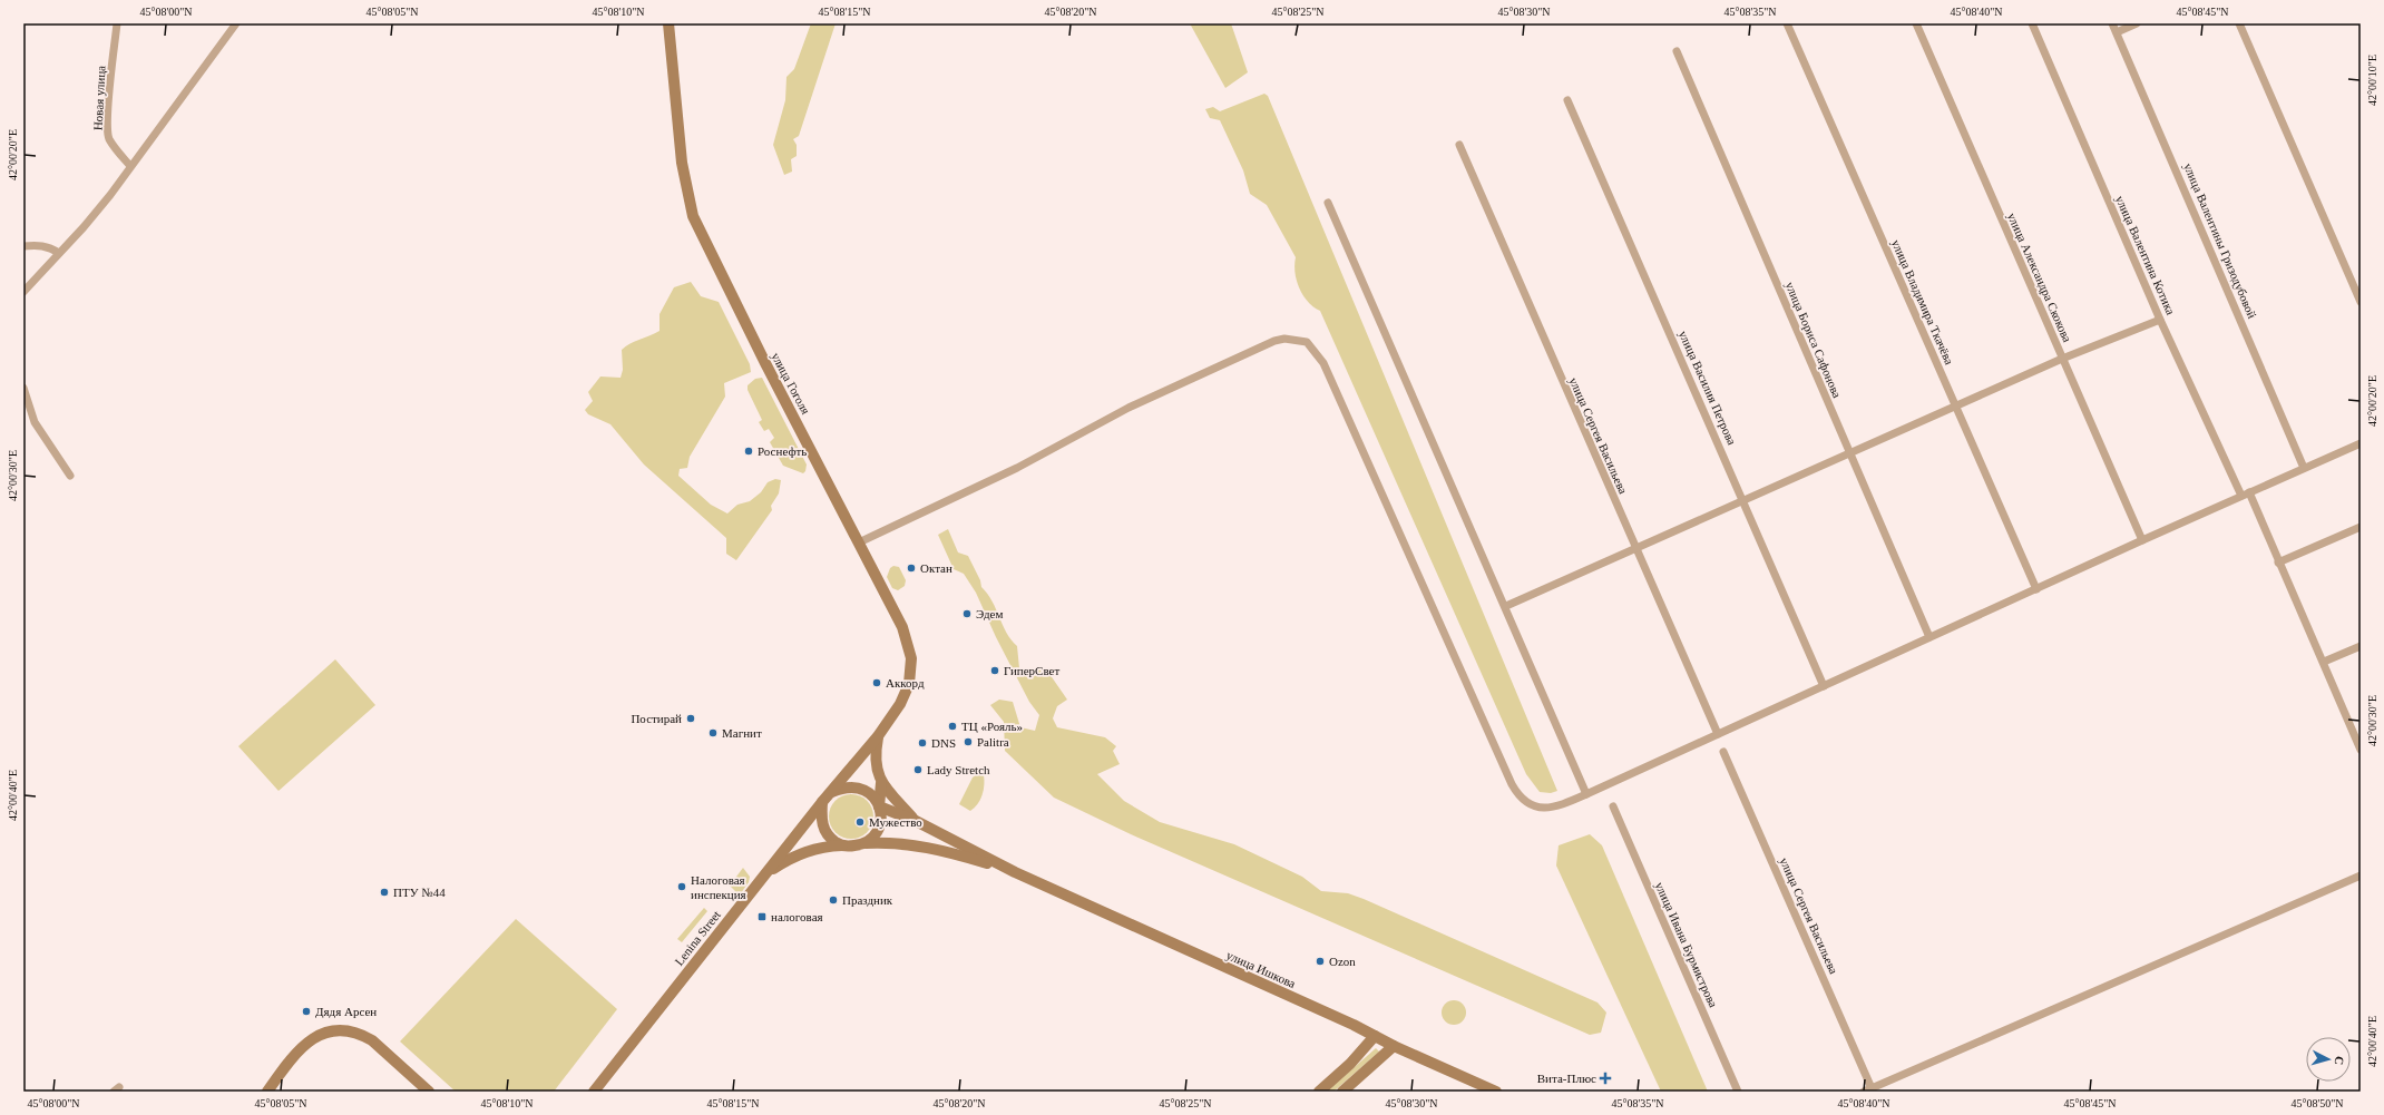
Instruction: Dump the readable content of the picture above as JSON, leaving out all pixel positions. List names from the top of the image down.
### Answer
{
  "streets": {
    "main road": ["улица Гоголя", "Lenina Street", "улица Ишкова"],
    "street": [
      "Новая улица",
      "улица Валентины Гризодубовой",
      "улица Валентина Котика",
      "улица Александра Скокова",
      "улица Владимира Ткачёва",
      "улица Бориса Сафонова",
      "улица Василия Петрова",
      "улица Сергея Васильева",
      "улица Ивана Бурмистрова"
    ]
  },
  "crossings": [
    ["улица Гоголя", "Lenina Street"],
    ["улица Гоголя", "улица Ишкова"],
    ["Lenina Street", "улица Ишкова"]
  ],
  "places": {
    "other": [
      "Роснефть",
      "Октан",
      "Эдем",
      "ГиперСвет",
      "Аккорд",
      "Постирай",
      "ТЦ «Рояль»",
      "Магнит",
      "Palitra",
      "DNS",
      "Lady Stretch",
      "Мужество",
      "Налоговая инспекция",
      "ПТУ №44",
      "Праздник",
      "Ozon",
      "Дядя Арсен"
    ],
    "transit": ["налоговая"],
    "health": ["Вита-Плюс"]
  },
  "north": "right",
  "coordinates": [
    "45°08'00\"N",
    "45°08'05\"N",
    "45°08'10\"N",
    "45°08'15\"N",
    "45°08'20\"N",
    "45°08'25\"N",
    "45°08'30\"N",
    "45°08'35\"N",
    "45°08'40\"N",
    "45°08'45\"N",
    "42°00'10\"E",
    "42°00'20\"E",
    "42°00'30\"E",
    "42°00'40\"E",
    "45°08'50\"N"
  ]
}
